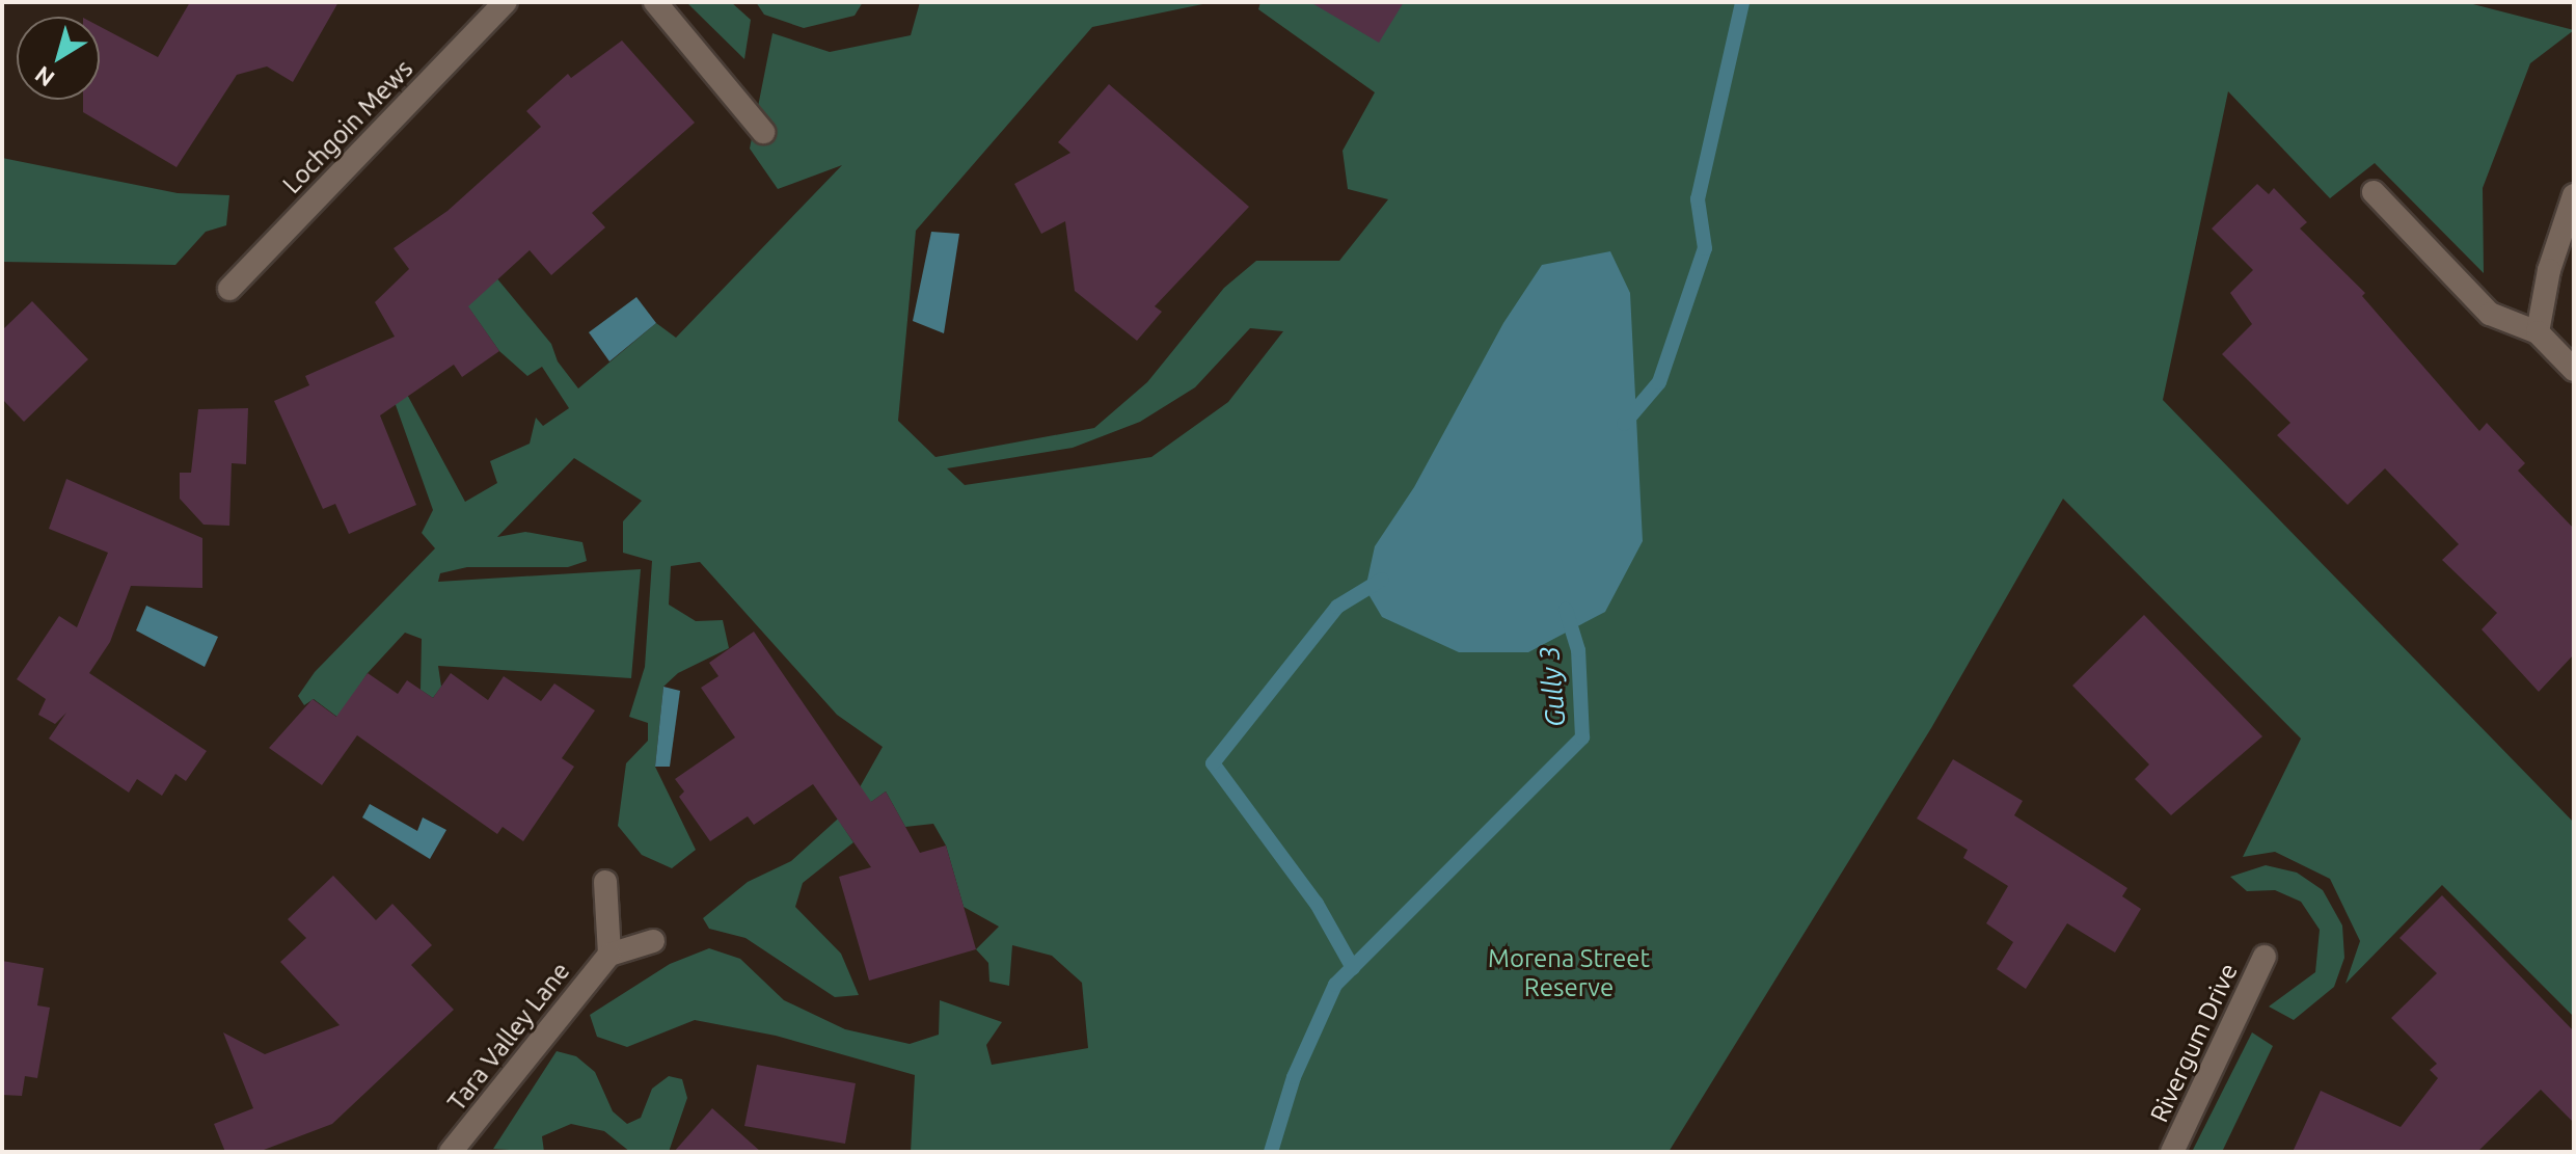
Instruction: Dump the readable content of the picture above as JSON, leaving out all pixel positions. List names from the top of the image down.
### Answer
{
  "streets": {
    "street": ["Lochgoin Mews", "Tara Valley Lane", "Rivergum Drive"]
  },
  "water": ["Gully 3"],
  "parks": ["Morena Street Reserve"],
  "north": "bottom left"
}
